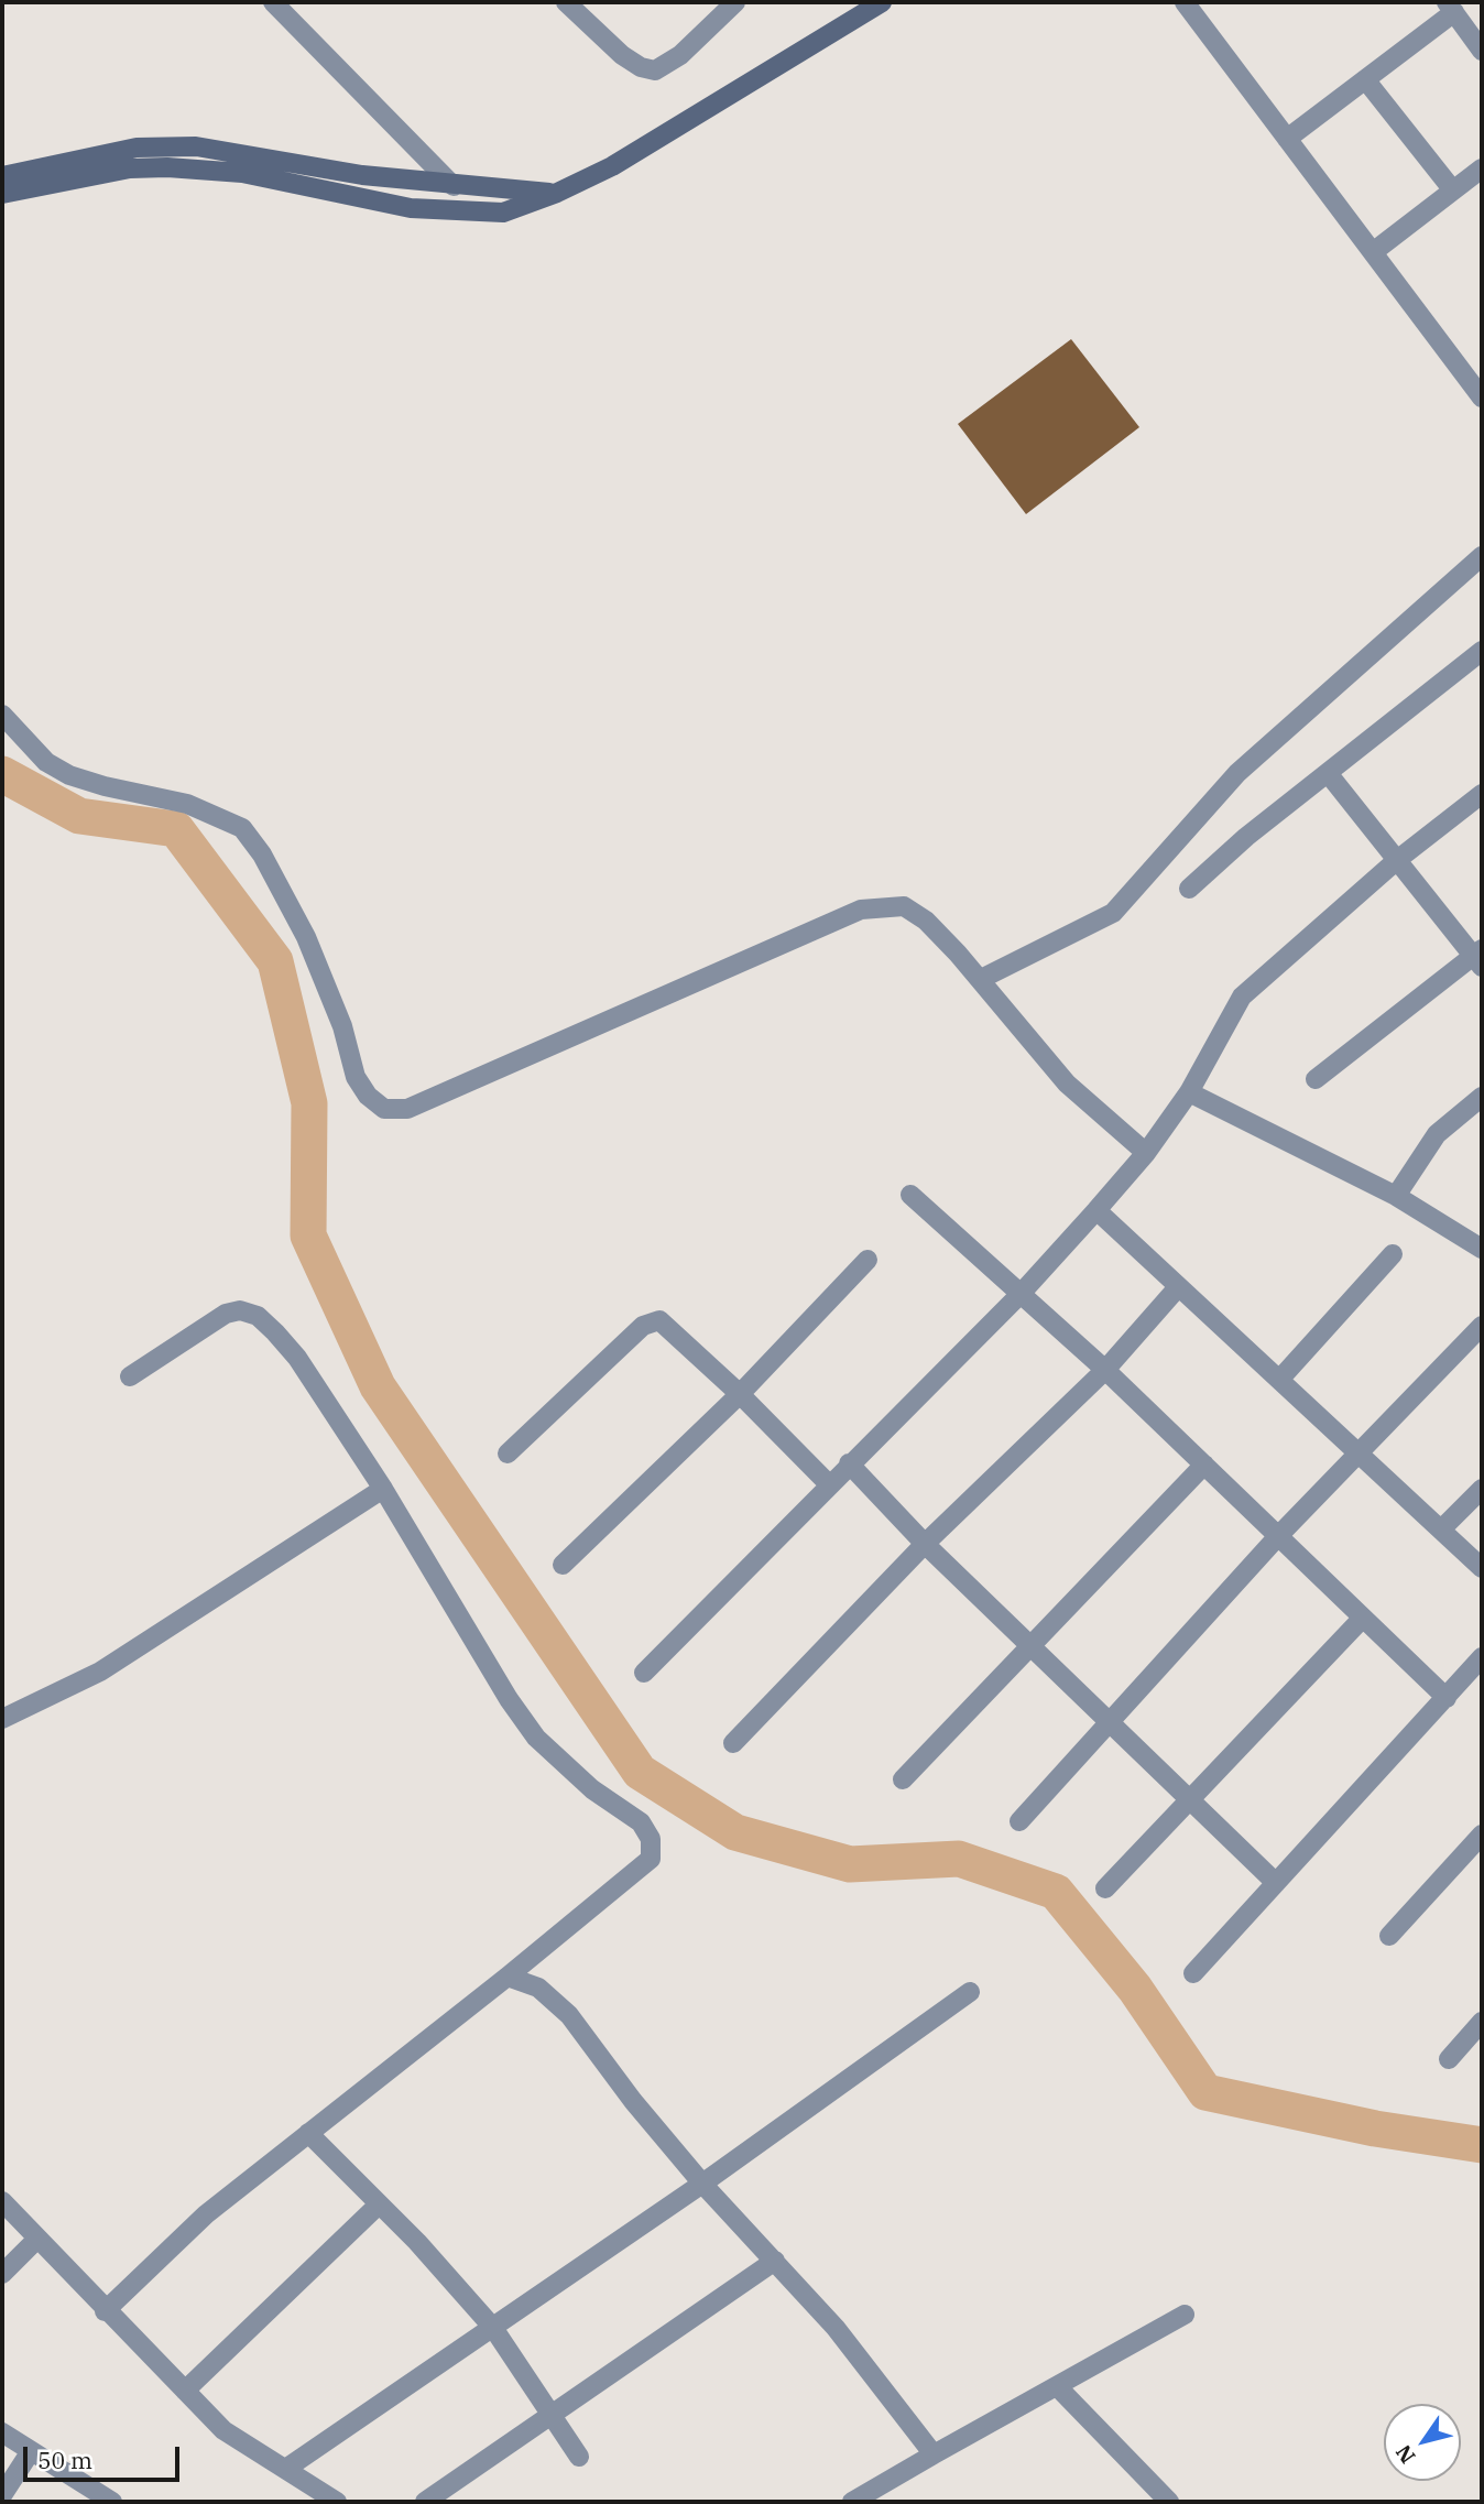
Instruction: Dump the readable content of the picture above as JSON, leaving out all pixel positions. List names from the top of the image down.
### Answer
{
  "scale_bar": "50 m",
  "north": "bottom left"
}
